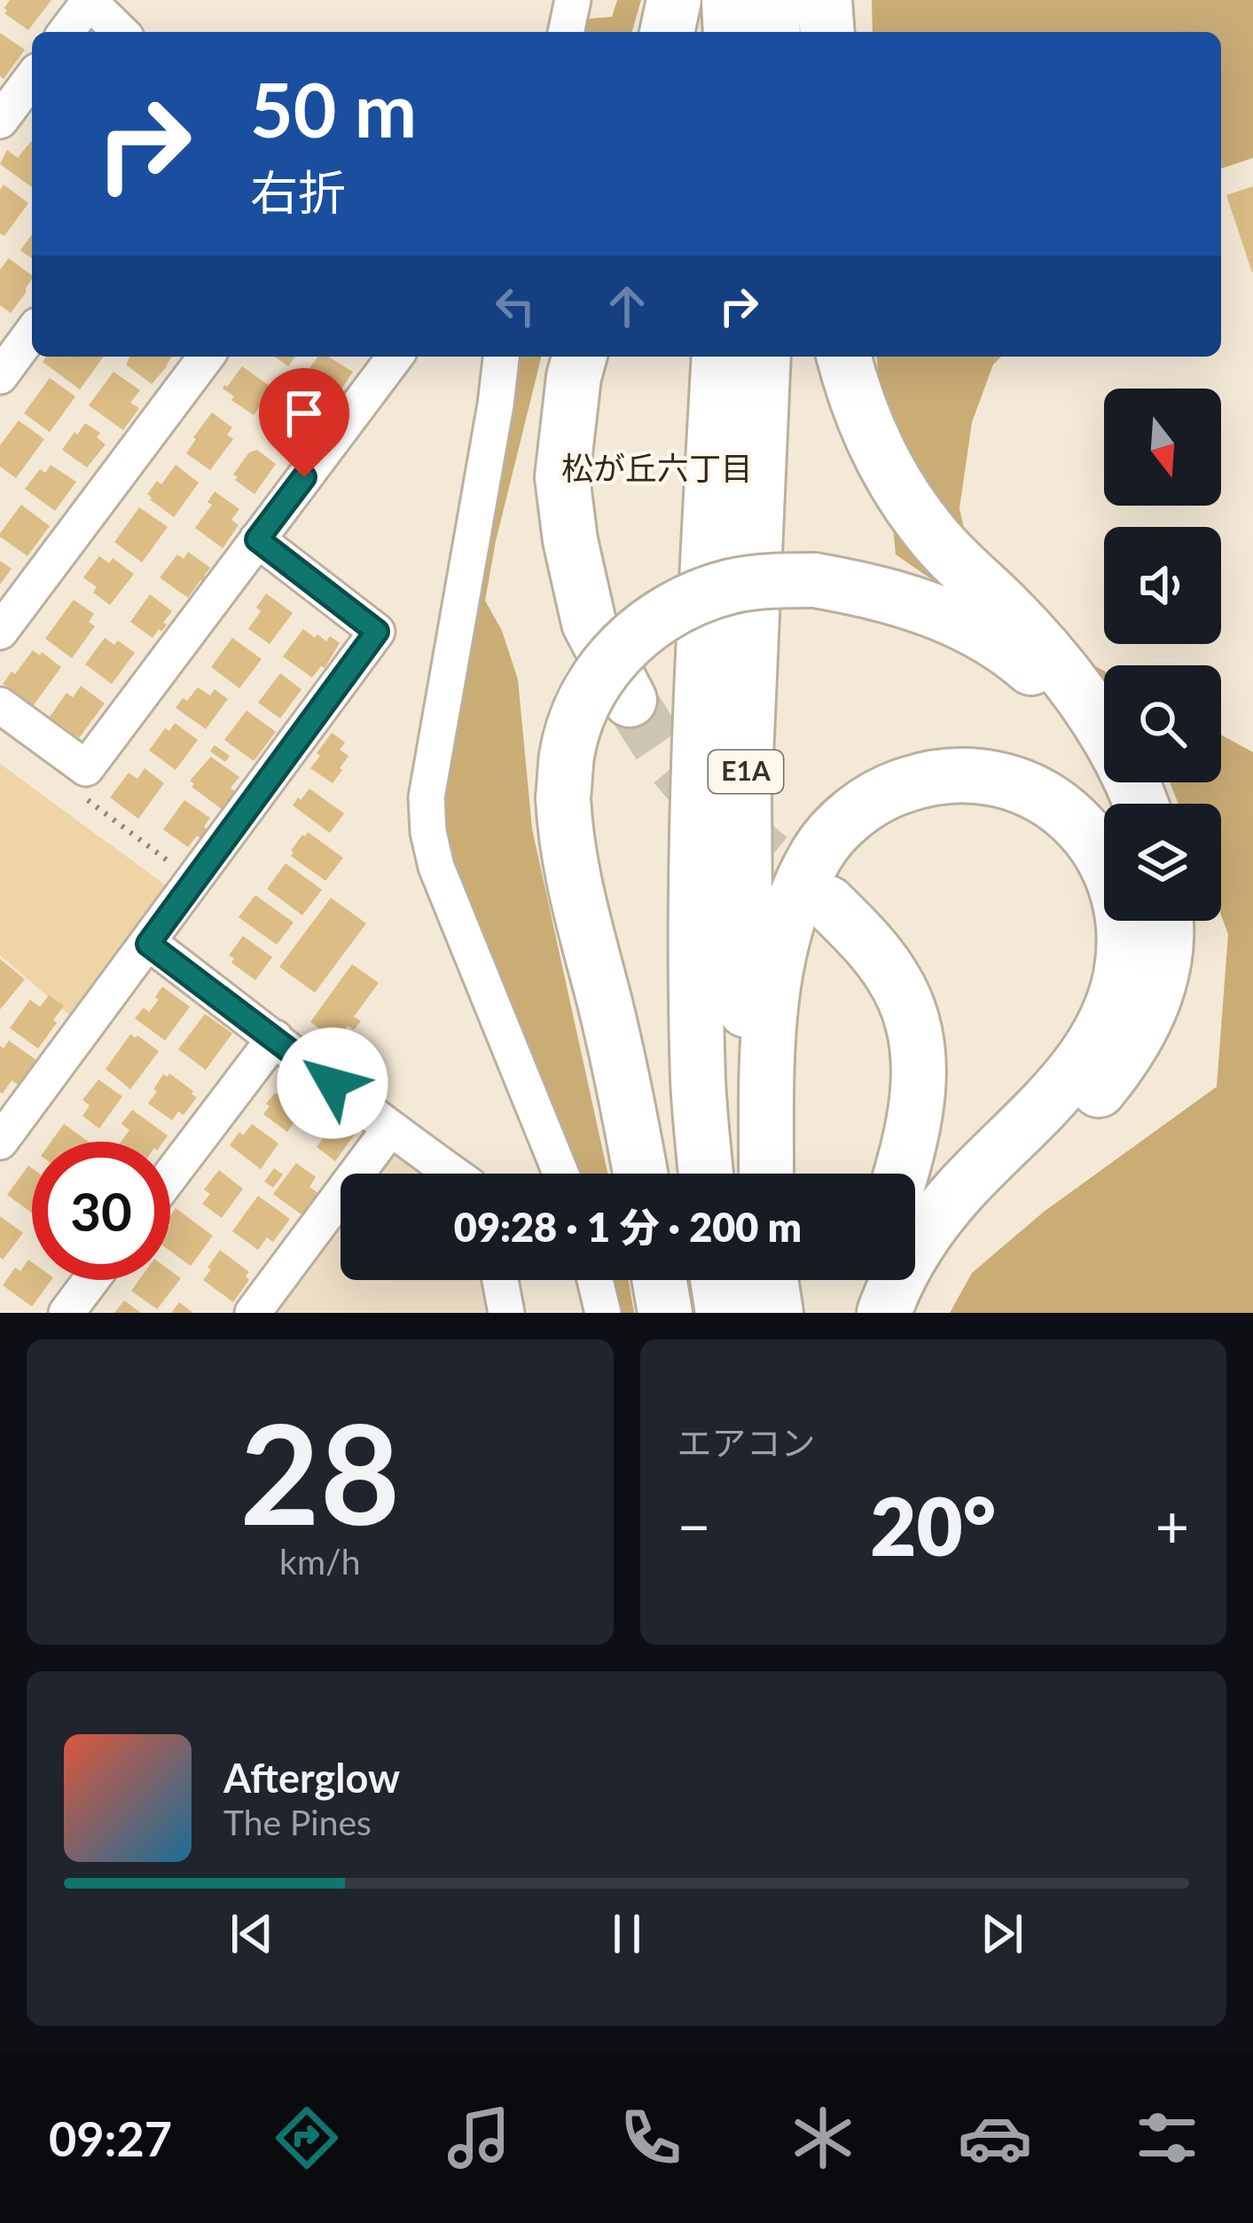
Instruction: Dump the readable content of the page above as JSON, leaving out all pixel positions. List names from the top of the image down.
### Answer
{
  "streets": {
    "highway": ["E1A"]
  },
  "districts": ["松が丘六丁目"],
  "north": "bottom",
  "page": {
    "turn": ["50 m", "右折"],
    "limit": "30",
    "trip": "09:28 · 1 分 · 200 m",
    "tile": [
      ["28", "km/h"],
      "エアコン"
    ],
    "heat": ["−", "20°", "+"],
    "song": ["Afterglow", "The Pines"],
    "tabs": "09:27"
  }
}
